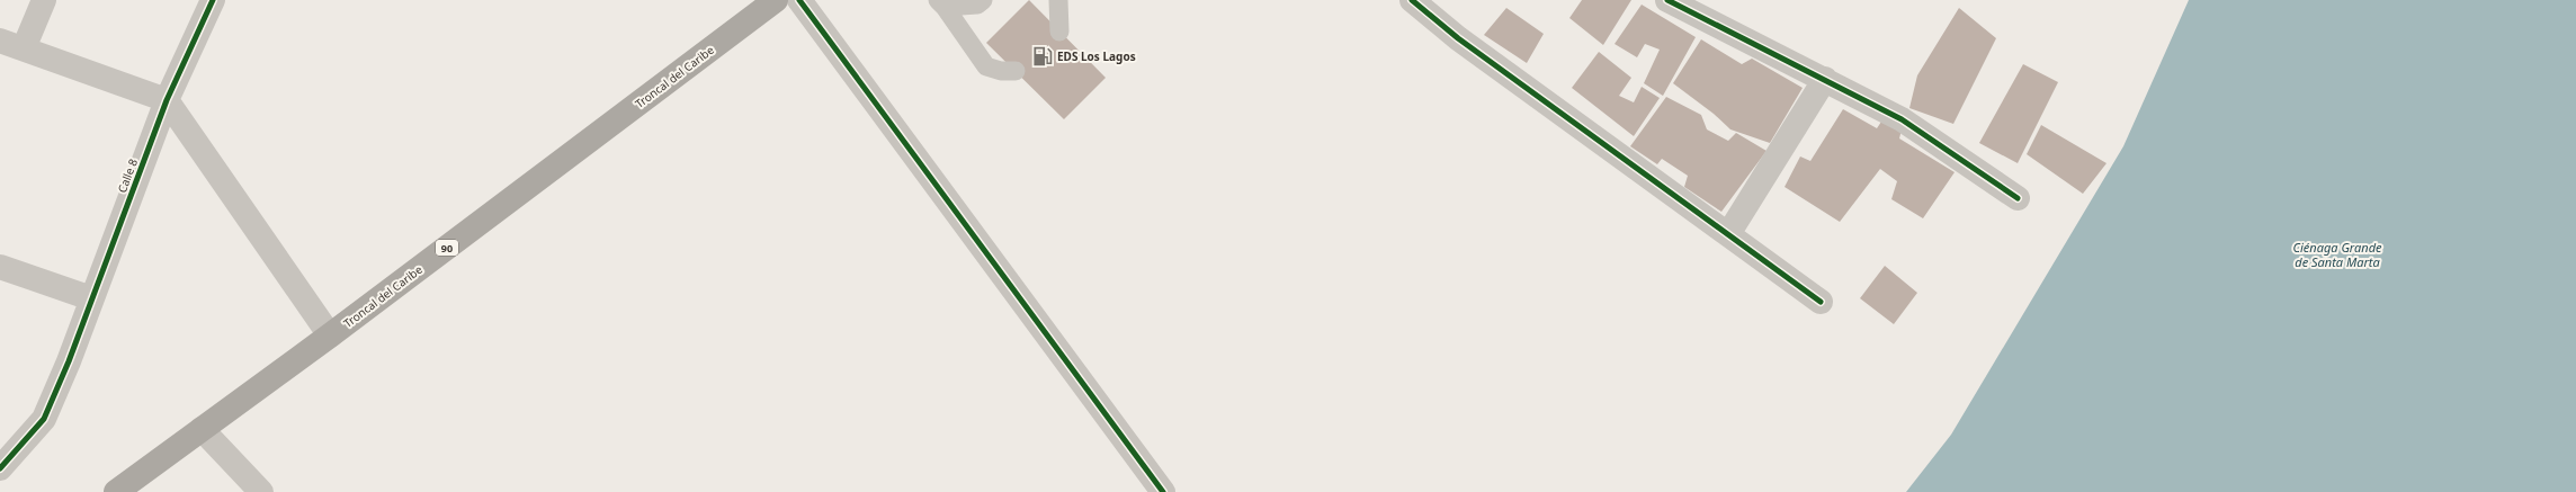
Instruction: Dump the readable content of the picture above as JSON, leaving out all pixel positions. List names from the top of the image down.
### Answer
{
  "streets": {
    "highway": ["Troncal del Caribe", "90"],
    "street": ["Calle 8"]
  },
  "water": ["Ciénaga Grande de Santa Marta"],
  "places": {
    "fuel station": ["EDS Los Lagos"]
  }
}
